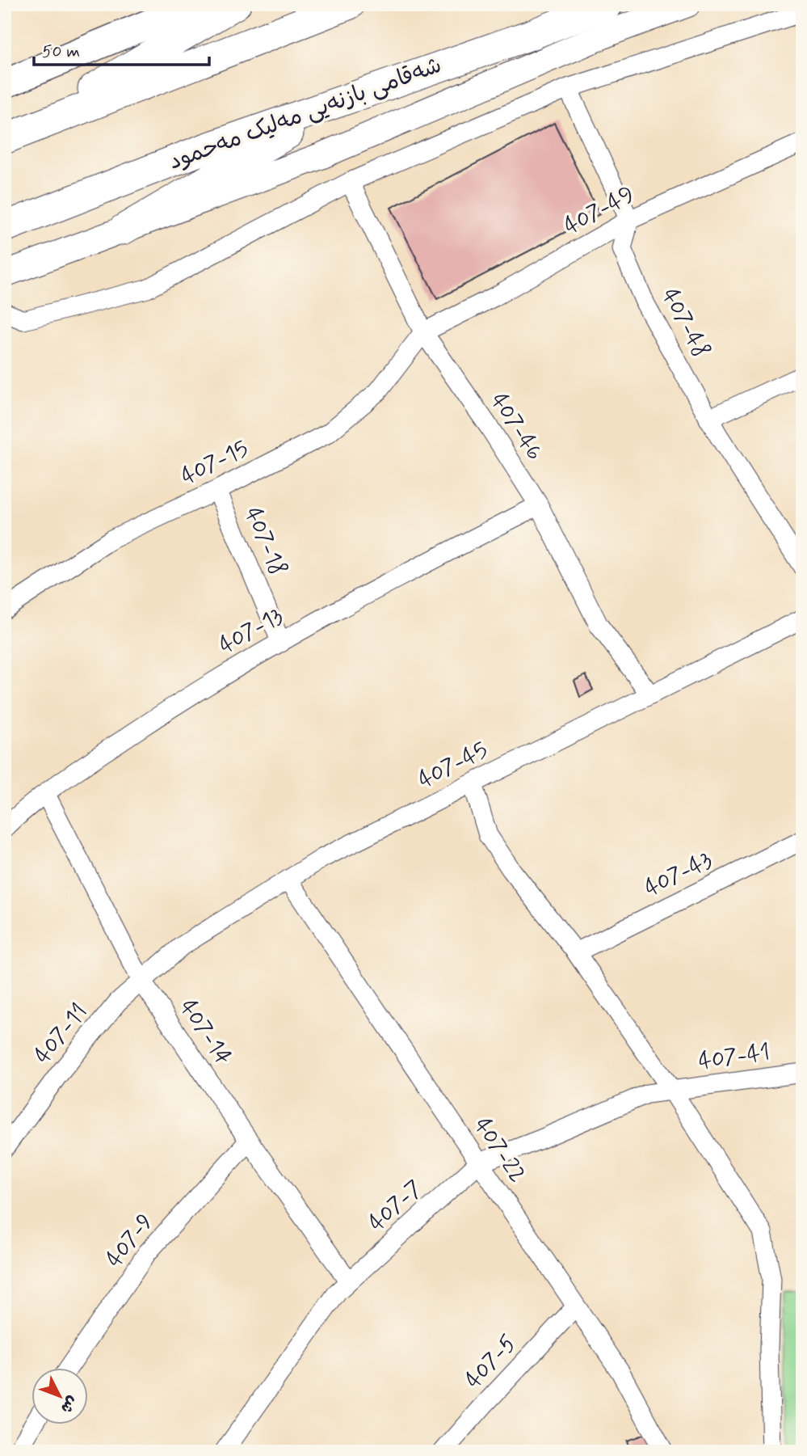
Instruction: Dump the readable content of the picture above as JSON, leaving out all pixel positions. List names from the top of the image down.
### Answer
{
  "streets": {
    "highway": ["شەقامی بازنەیی مەلیک مەحمود"],
    "street": [
      "407-49",
      "407-48",
      "407-46",
      "407-15",
      "407-18",
      "407-13",
      "407-45",
      "407-43",
      "407-14",
      "407-11",
      "407-41",
      "407-22",
      "407-7",
      "407-9",
      "407-5"
    ]
  },
  "crossings": [
    ["407-49", "407-48"],
    ["407-49", "407-46"],
    ["407-49", "407-15"],
    ["407-46", "407-15"],
    ["407-46", "407-13"],
    ["407-46", "407-45"],
    ["407-15", "407-18"],
    ["407-18", "407-13"],
    ["407-13", "407-14"],
    ["407-45", "407-14"],
    ["407-45", "407-11"],
    ["407-45", "407-22"],
    ["407-14", "407-11"],
    ["407-14", "407-7"],
    ["407-14", "407-9"],
    ["407-41", "407-7"],
    ["407-22", "407-7"],
    ["407-22", "407-5"]
  ],
  "scale_bar": "50 m",
  "north": "bottom right"
}
